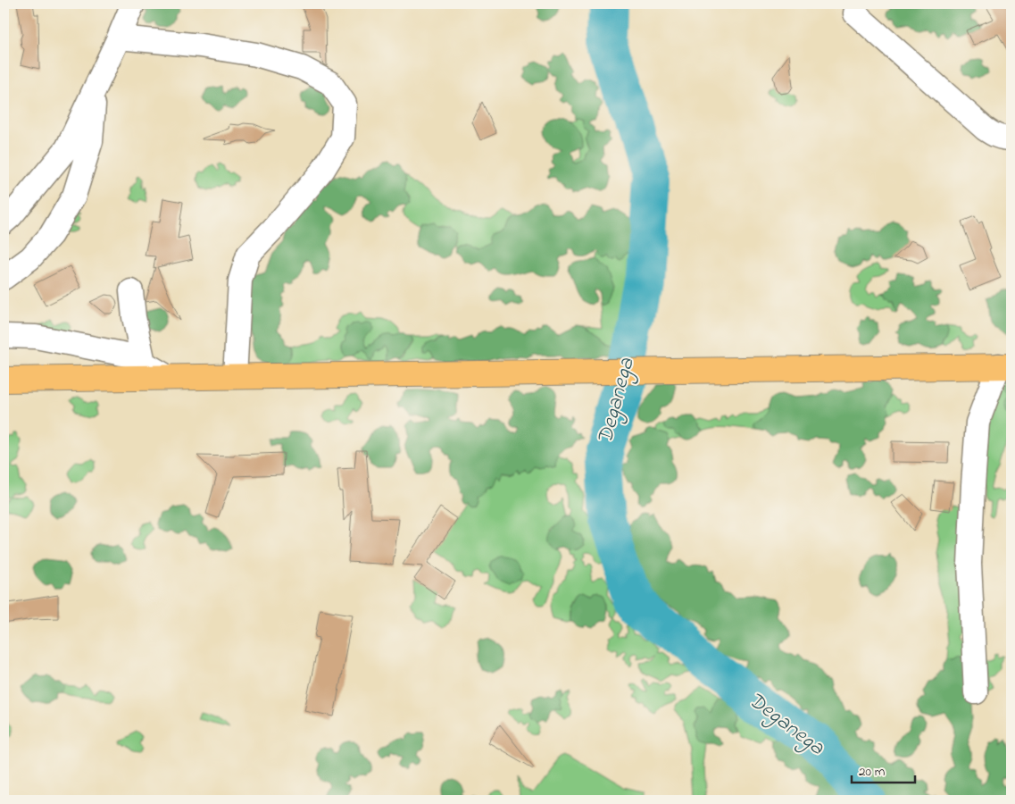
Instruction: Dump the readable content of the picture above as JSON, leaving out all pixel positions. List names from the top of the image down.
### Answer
{
  "water": ["Deganega"],
  "scale_bar": "20 m"
}
